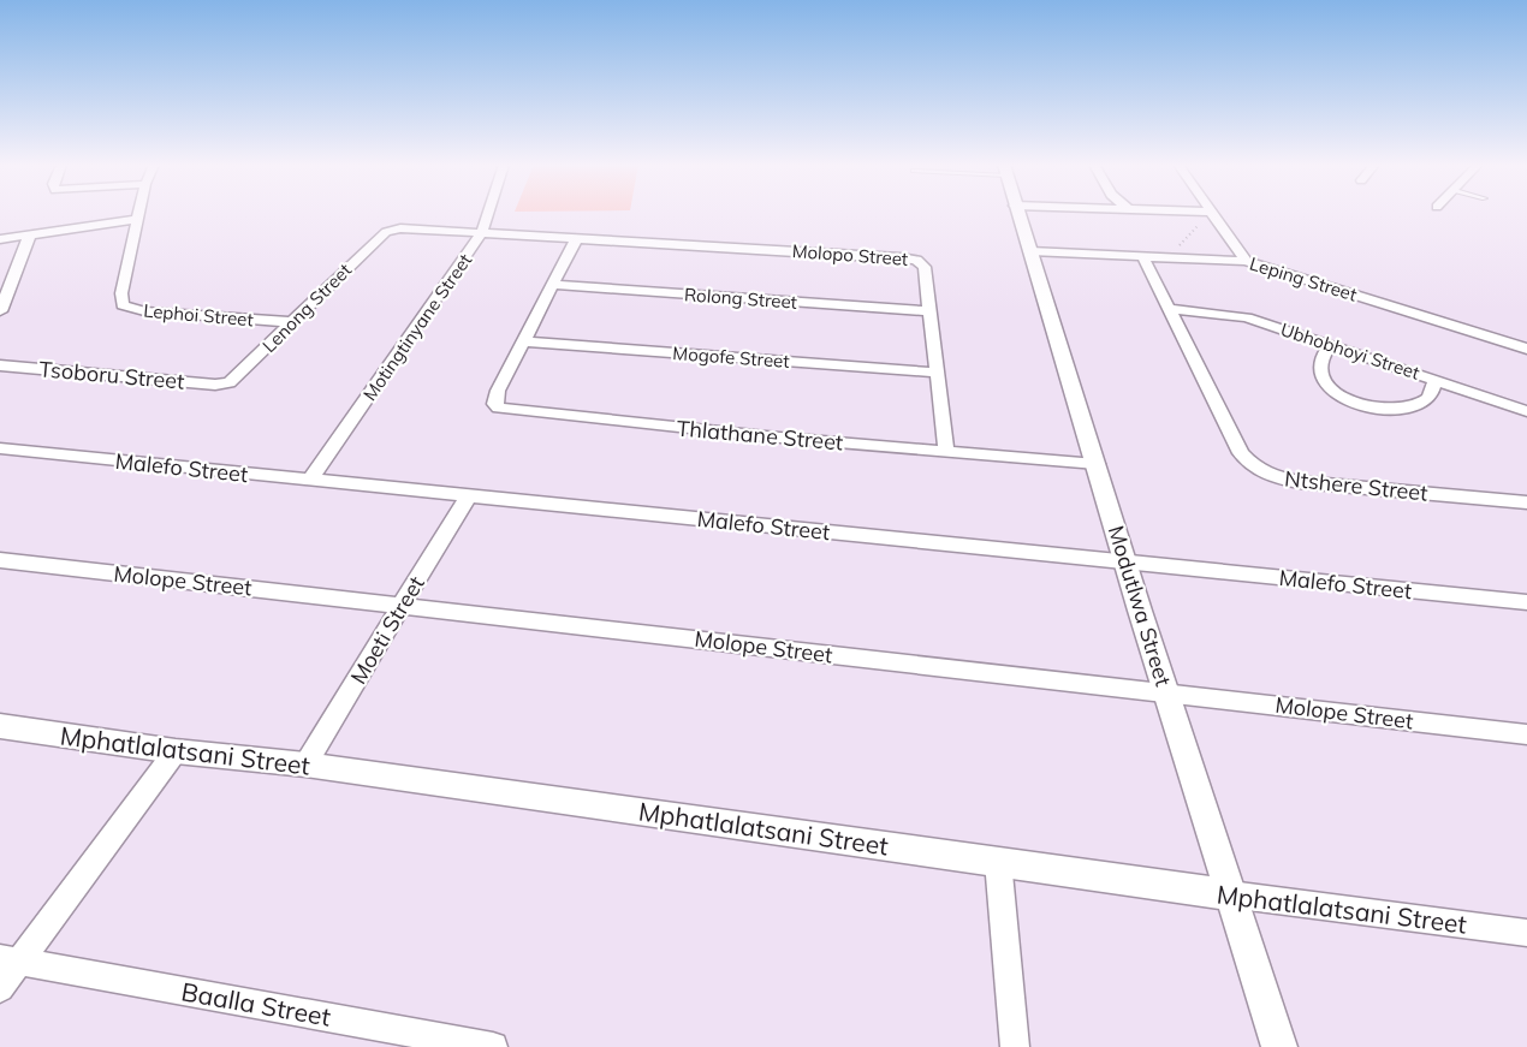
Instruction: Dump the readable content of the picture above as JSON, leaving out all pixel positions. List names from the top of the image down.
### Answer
{
  "streets": {
    "street": [
      "Molopo Street",
      "Leping Street",
      "Rolong Street",
      "Lenong Street",
      "Lephoi Street",
      "Motingtinyane Street",
      "Ubhobhoyi Street",
      "Mogofe Street",
      "Tsoboru Street",
      "Thlathane Street",
      "Malefo Street",
      "Ntshere Street",
      "Molope Street",
      "Modutlwa Street",
      "Moeti Street",
      "Mphatlalatsani Street",
      "Baalla Street"
    ]
  },
  "crossings": [
    ["Molopo Street", "Rolong Street"],
    ["Molopo Street", "Lenong Street"],
    ["Molopo Street", "Motingtinyane Street"],
    ["Leping Street", "Ntshere Street"],
    ["Leping Street", "Modutlwa Street"],
    ["Lenong Street", "Lephoi Street"],
    ["Lenong Street", "Tsoboru Street"],
    ["Motingtinyane Street", "Malefo Street"],
    ["Ubhobhoyi Street", "Ntshere Street"],
    ["Mogofe Street", "Thlathane Street"],
    ["Thlathane Street", "Modutlwa Street"],
    ["Malefo Street", "Modutlwa Street"],
    ["Malefo Street", "Moeti Street"],
    ["Molope Street", "Modutlwa Street"],
    ["Molope Street", "Moeti Street"],
    ["Modutlwa Street", "Mphatlalatsani Street"],
    ["Moeti Street", "Mphatlalatsani Street"]
  ]
}
